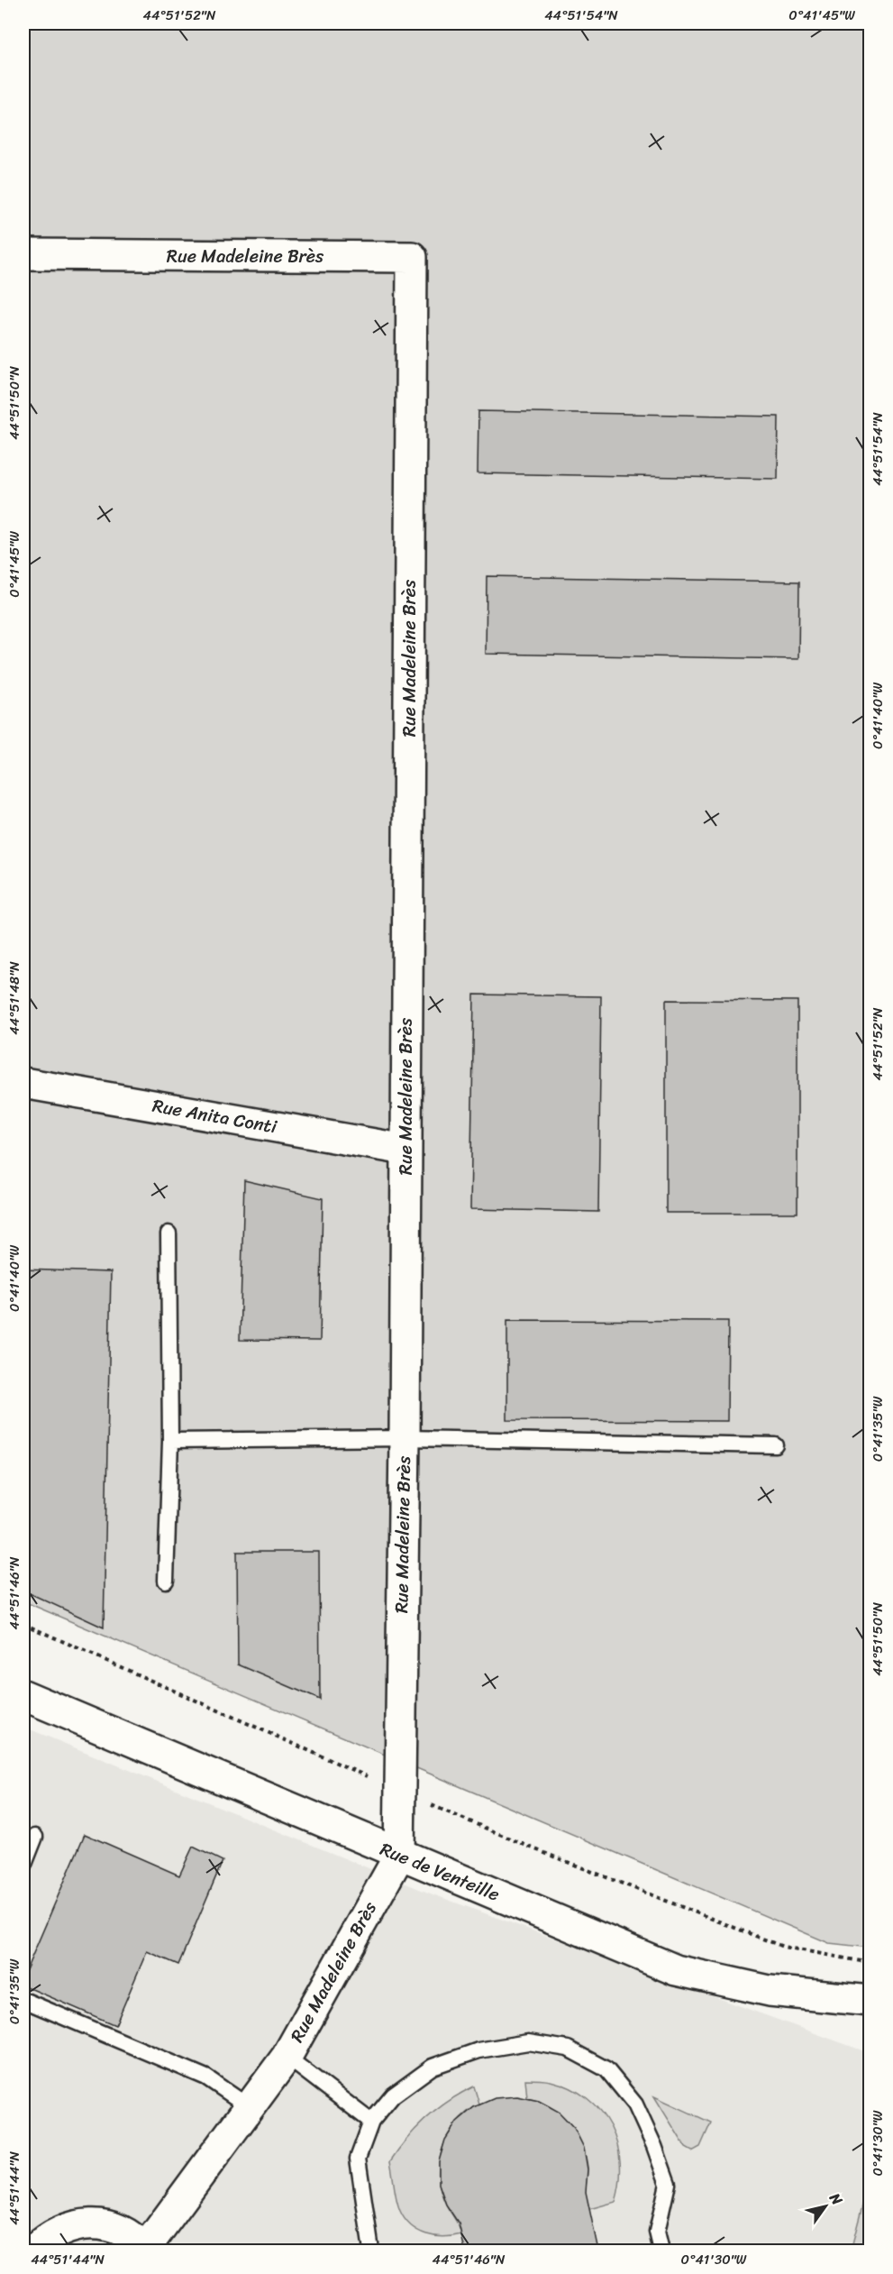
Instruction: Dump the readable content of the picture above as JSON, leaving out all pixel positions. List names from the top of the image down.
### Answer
{
  "streets": {
    "street": ["Rue Madeleine Brès", "Rue Anita Conti", "Rue de Venteille"]
  },
  "crossings": [
    ["Rue Madeleine Brès", "Rue Anita Conti"],
    ["Rue Madeleine Brès", "Rue de Venteille"]
  ],
  "north": "top right",
  "coordinates": [
    "44°51'52\"N",
    "44°51'54\"N",
    "0°41'45\"W",
    "44°51'50\"N",
    "0°41'40\"W",
    "44°51'48\"N",
    "0°41'35\"W",
    "44°51'46\"N",
    "0°41'30\"W",
    "44°51'44\"N"
  ]
}
